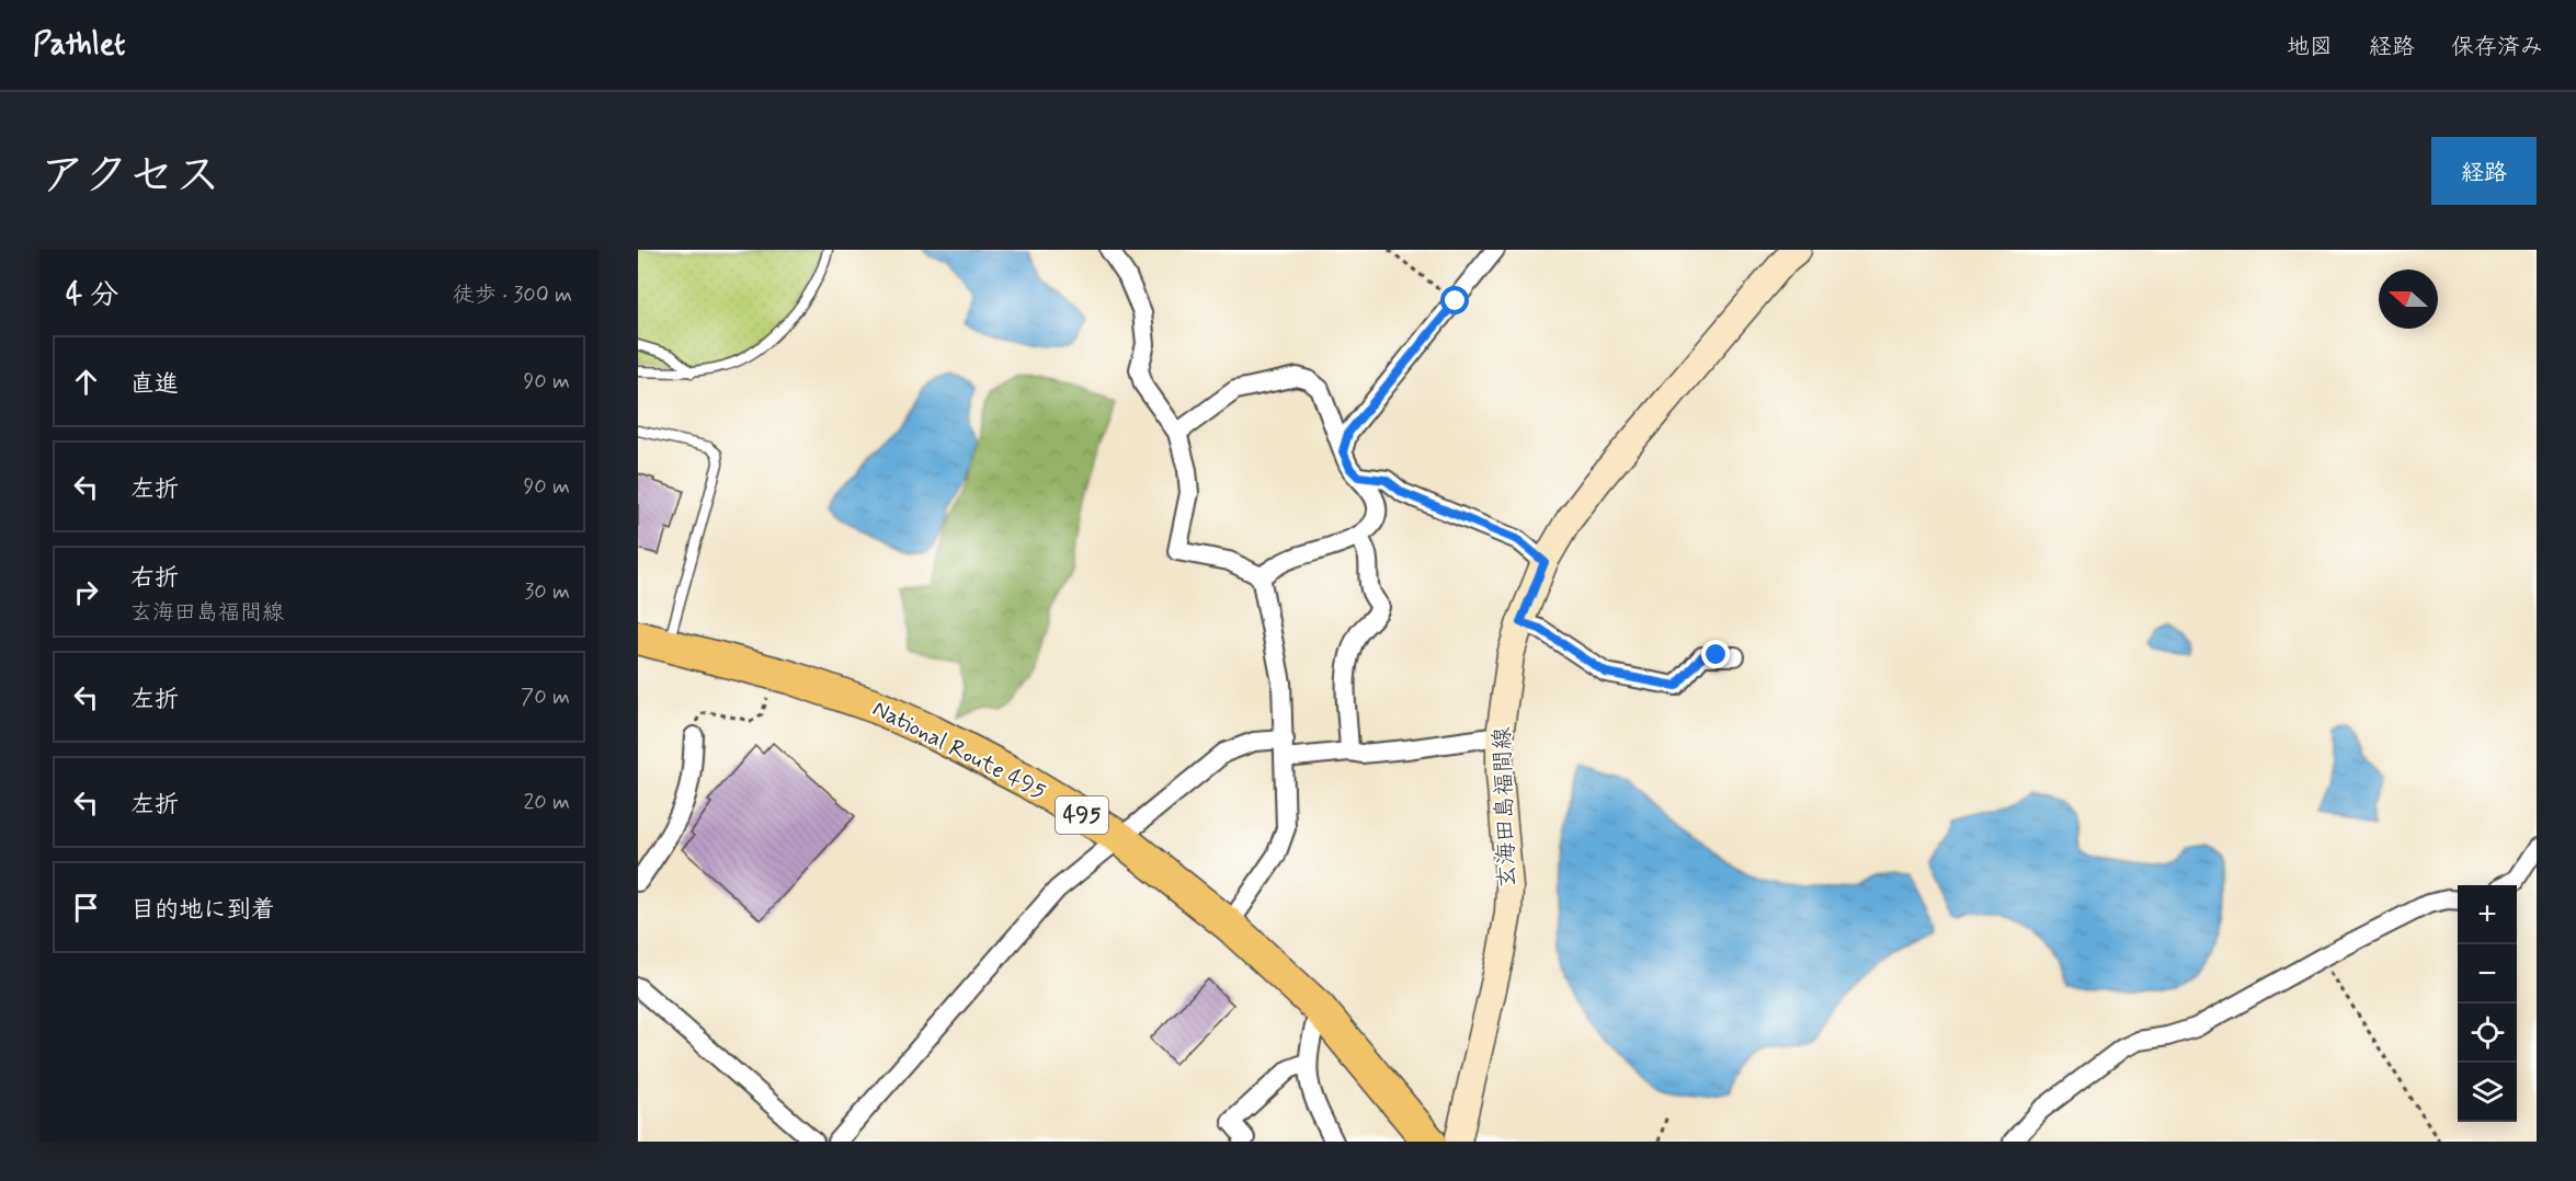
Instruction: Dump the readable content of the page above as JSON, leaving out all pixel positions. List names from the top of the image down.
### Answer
{
  "streets": {
    "highway": ["National Route 495", "495"],
    "main road": ["玄海田島福間線"]
  },
  "north": "left",
  "page": {
    "header": "Pathlet",
    "nav": ["地図", "経路", "保存済み"],
    "title": "アクセス",
    "buttons": "経路",
    "heading": ["4 分", "徒歩 · 300 m"],
    "list": [
      ["直進", "90 m"],
      ["左折", "90 m"],
      ["右折", "玄海田島福間線", "30 m"],
      ["左折", "70 m"],
      ["左折", "20 m"],
      "目的地に到着"
    ],
    "map_buttons": ["+", "−"]
  }
}
